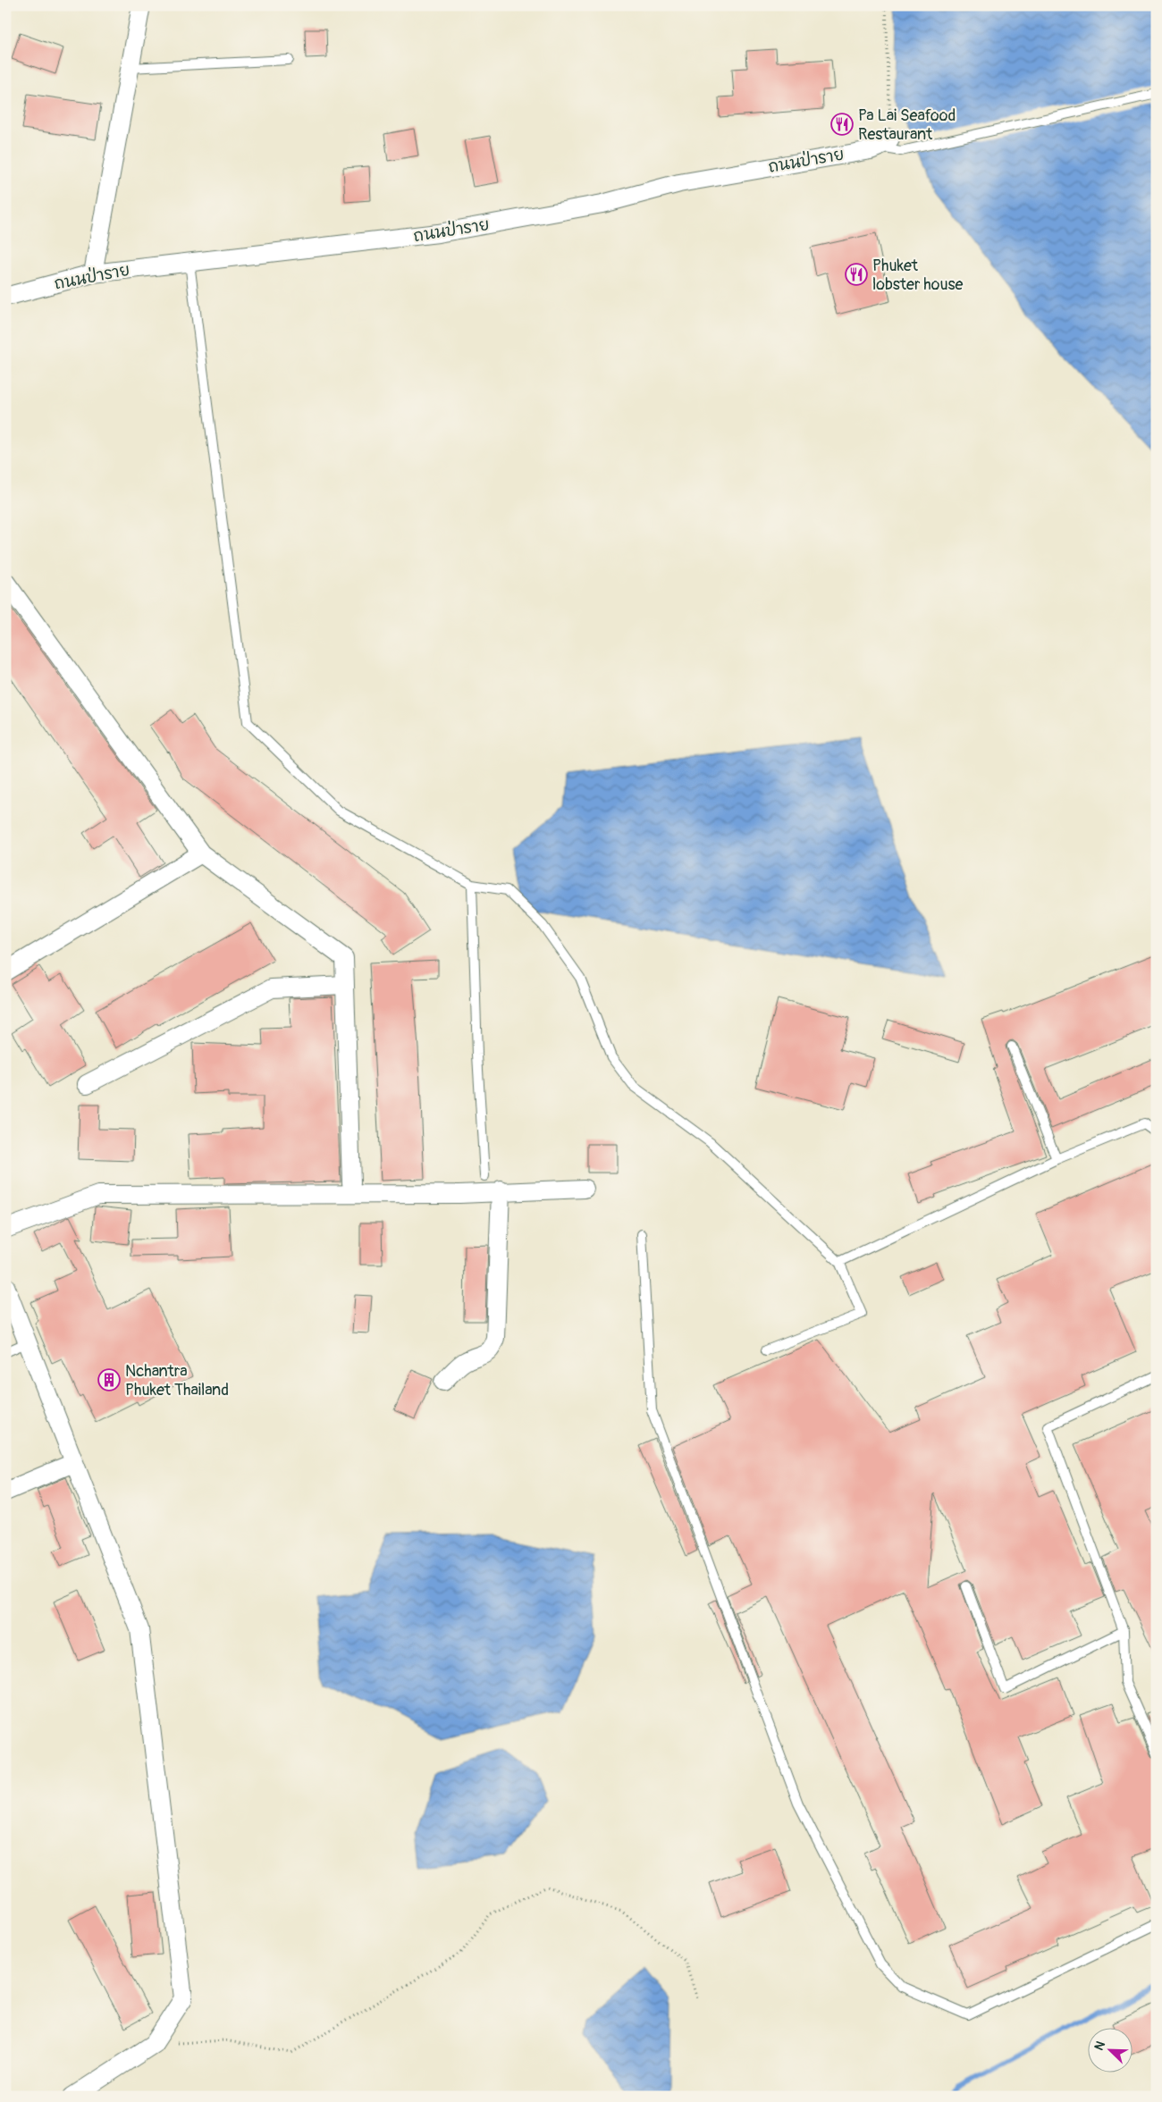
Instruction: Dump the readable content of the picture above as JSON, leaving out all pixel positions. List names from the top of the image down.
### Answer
{
  "streets": {
    "street": ["ถนนป่าราย"]
  },
  "places": {
    "restaurant": ["Pa Lai Seafood Restaurant", "Phuket lobster house"],
    "building": ["Nchantra Phuket Thailand"]
  },
  "north": "top left"
}
